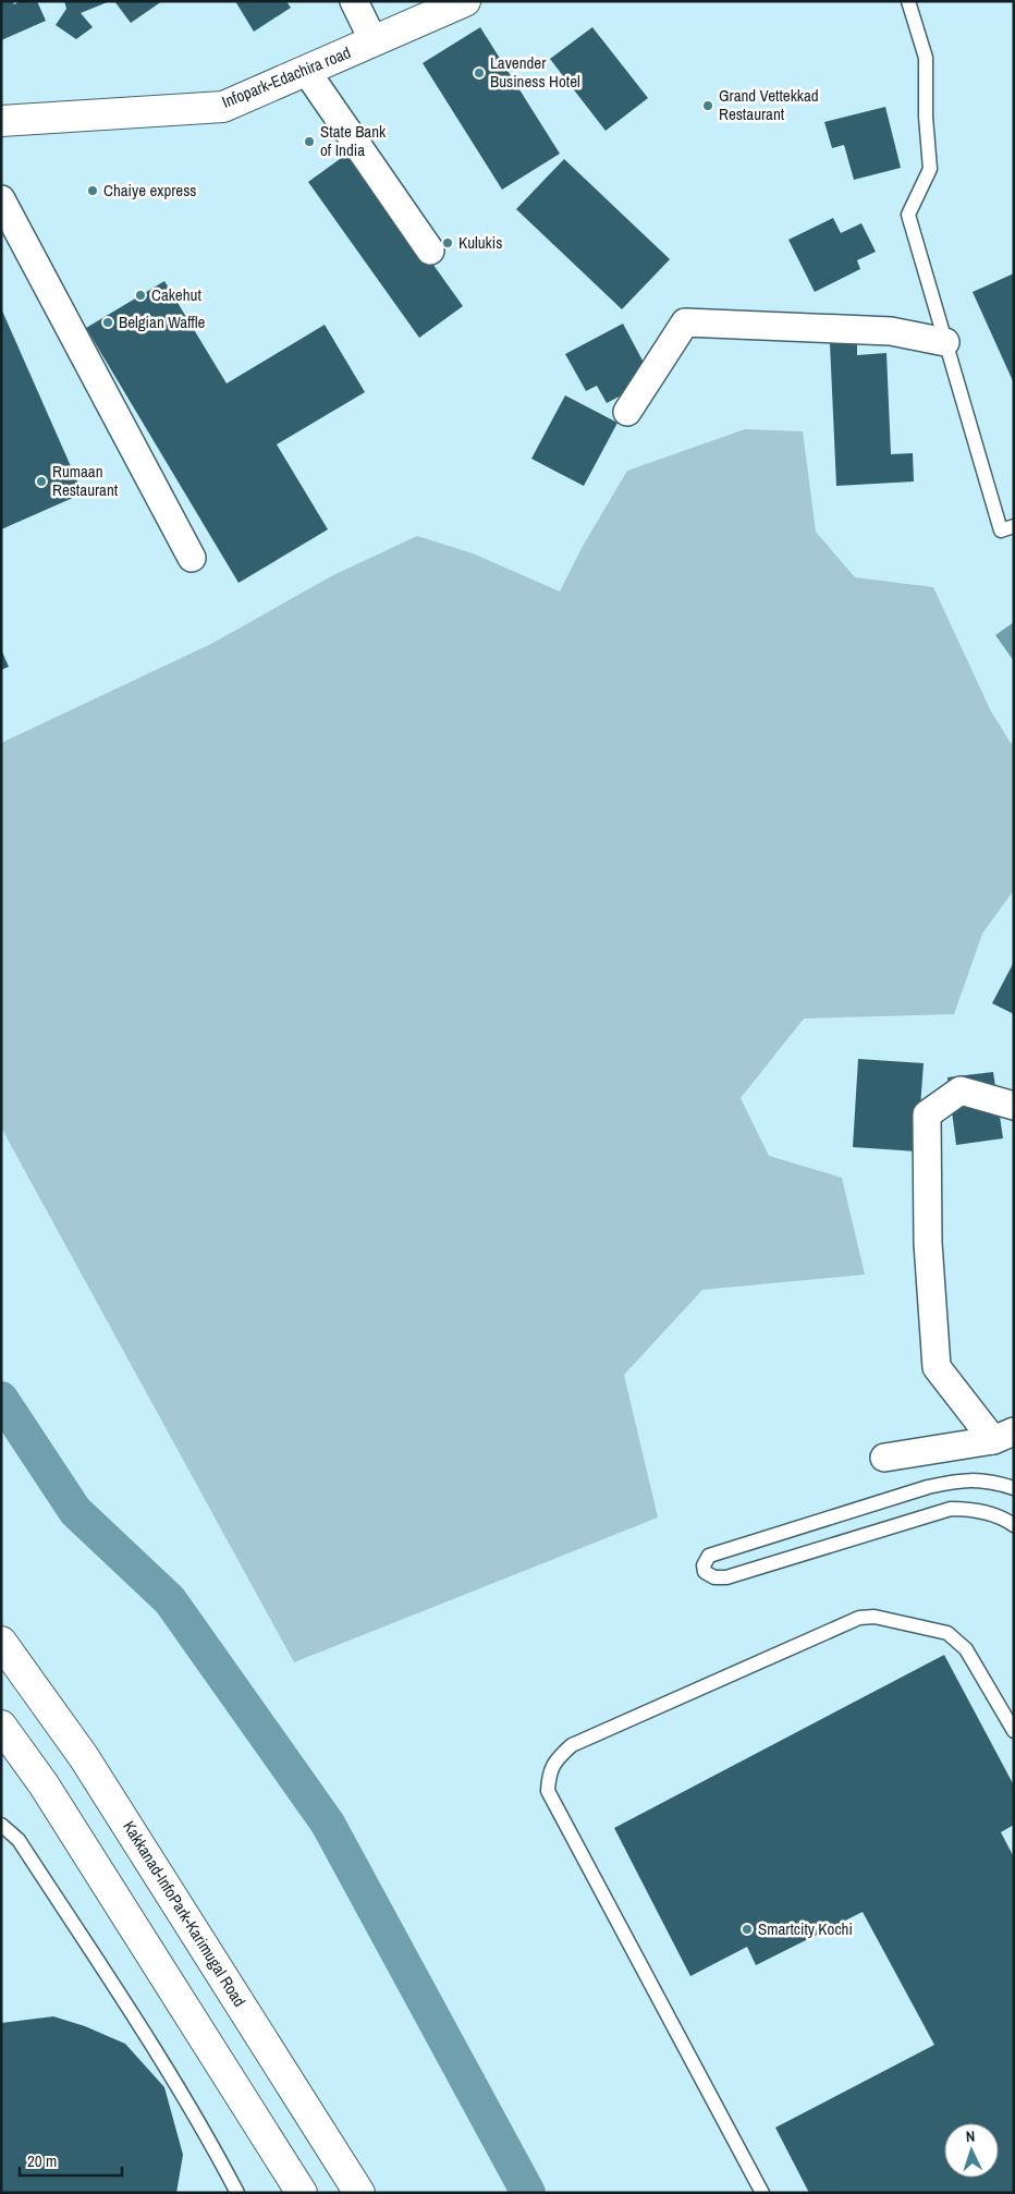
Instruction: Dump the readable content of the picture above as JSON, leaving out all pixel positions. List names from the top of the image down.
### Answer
{
  "streets": {
    "main road": ["Infopark-Edachira road", "Kakkanad-InfoPark-Karimugal Road"]
  },
  "places": [
    "Lavender Business Hotel",
    "Grand Vettekkad Restaurant",
    "State Bank of India",
    "Chaiye express",
    "Kulukis",
    "Cakehut",
    "Belgian Waffle",
    "Rumaan Restaurant",
    "Smartcity Kochi"
  ],
  "scale_bar": "20 m",
  "north": "top"
}
